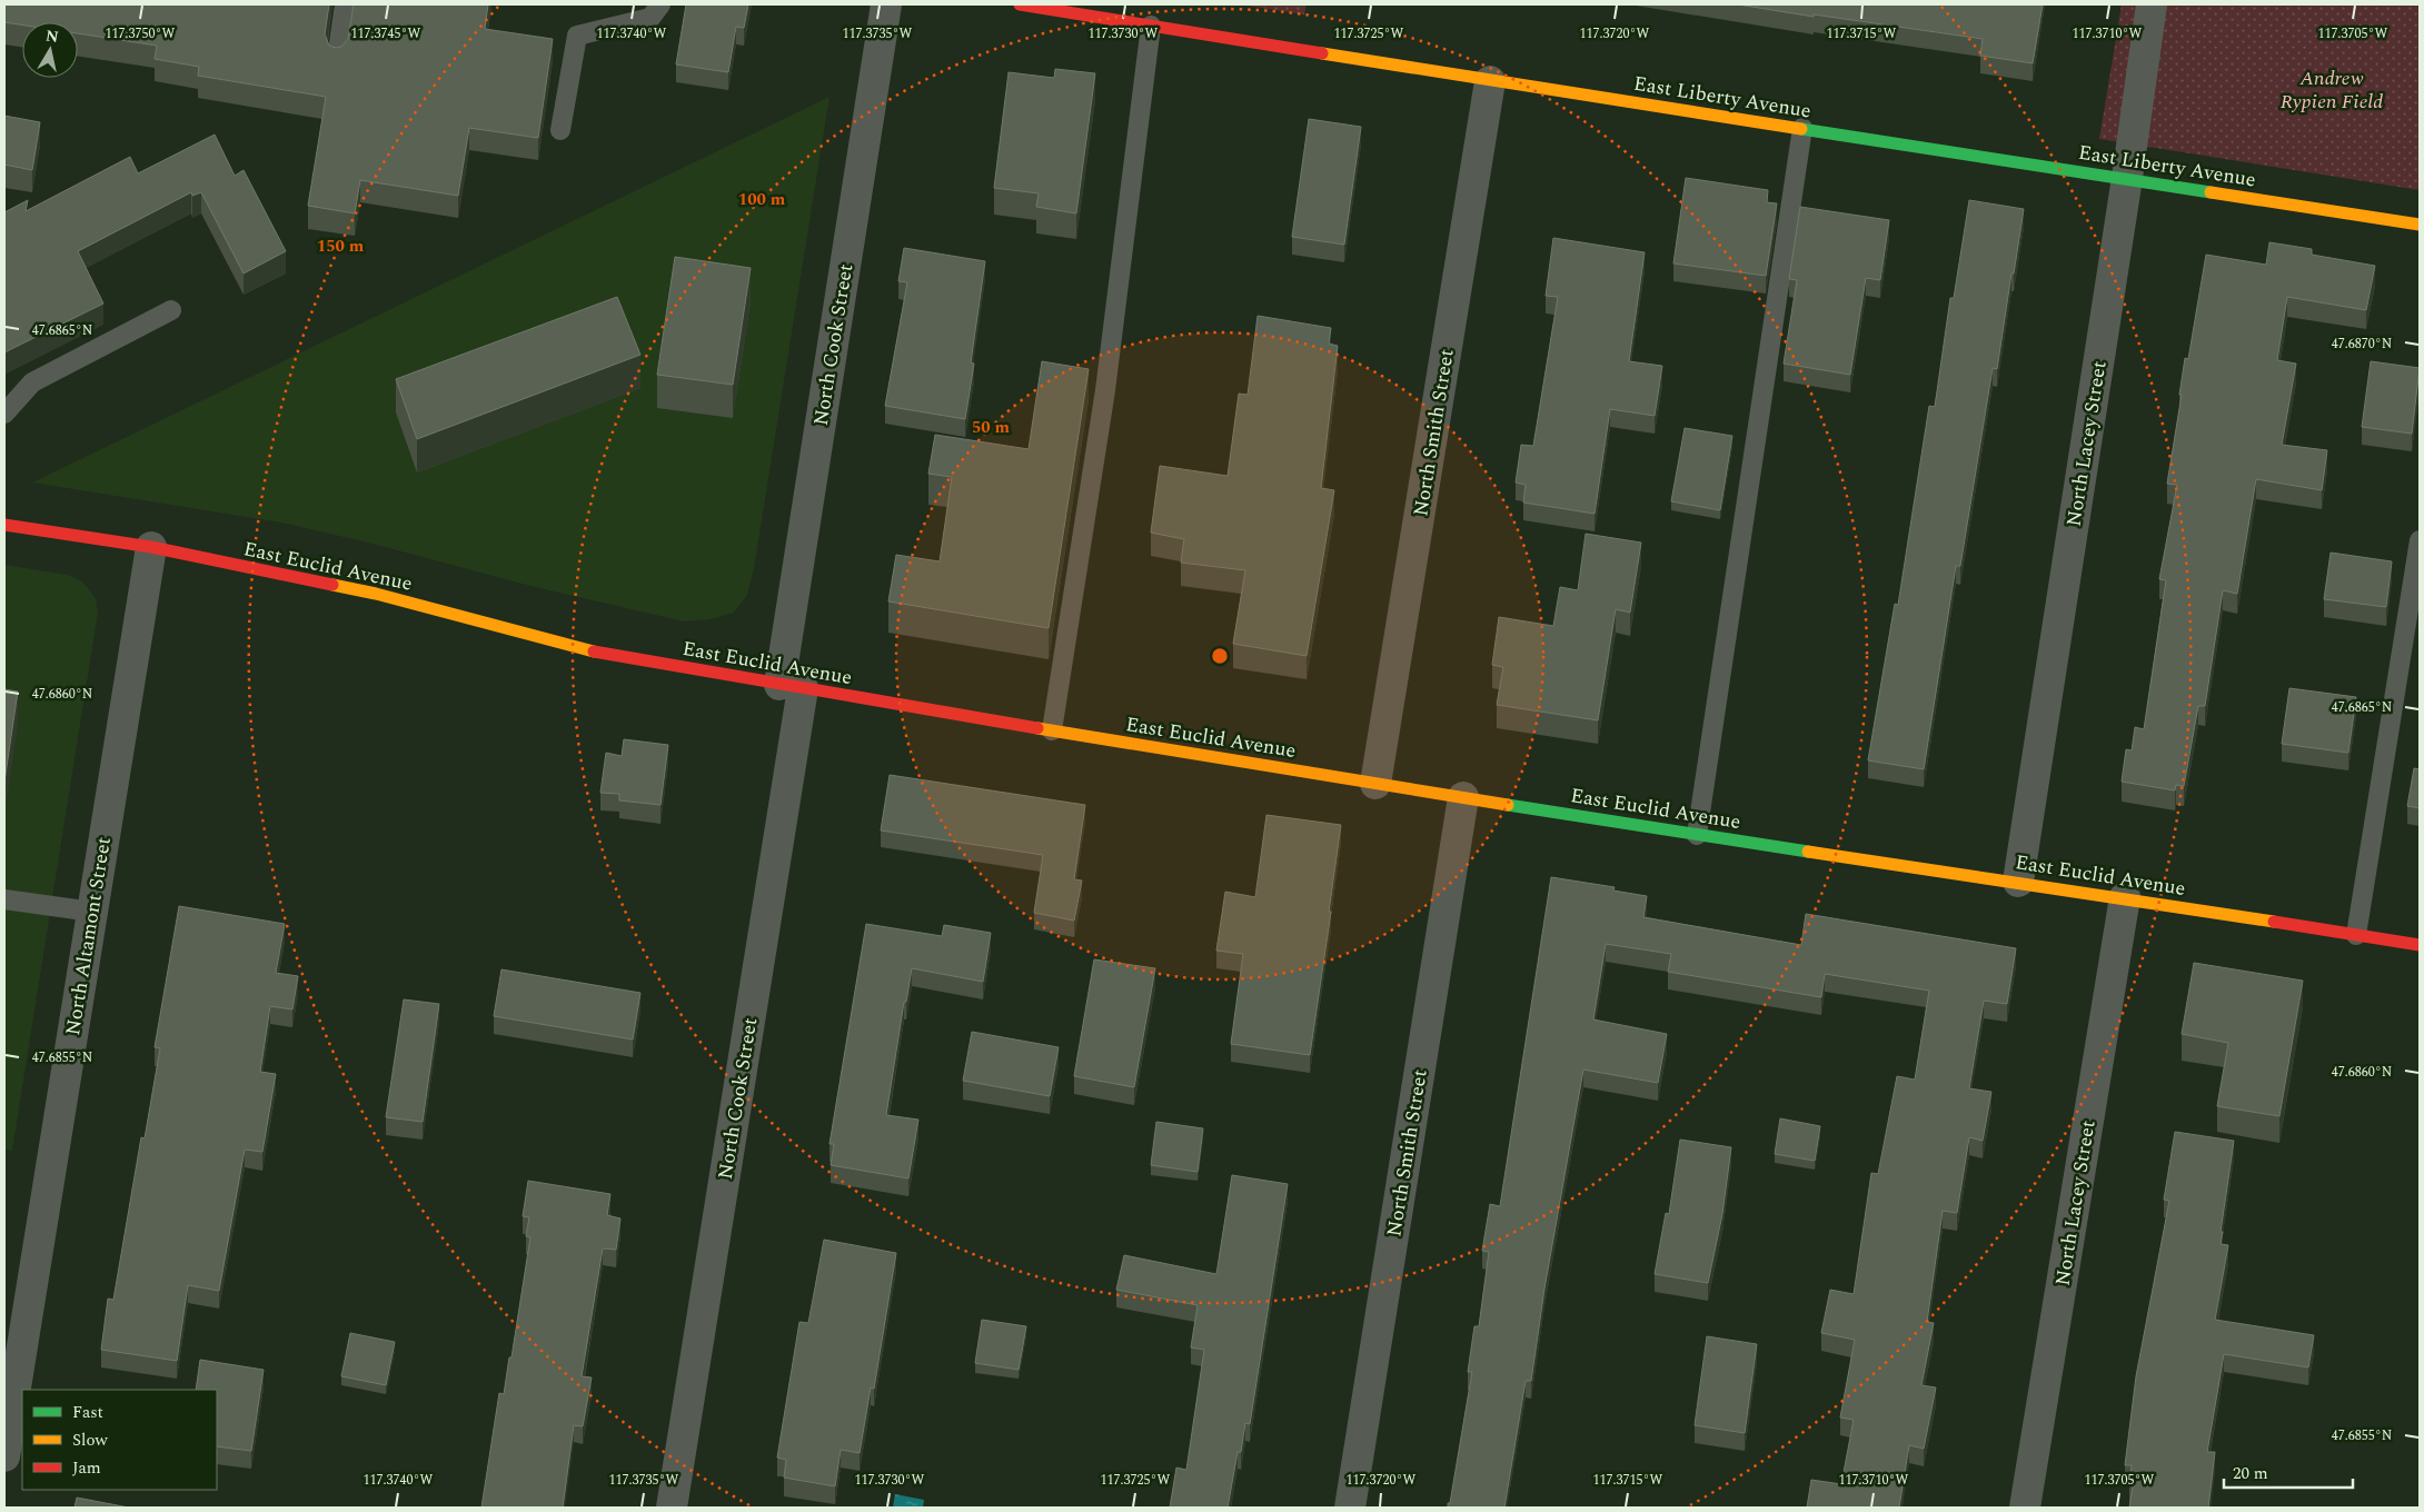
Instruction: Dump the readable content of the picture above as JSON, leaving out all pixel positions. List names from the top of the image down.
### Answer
{
  "streets": {
    "main road": ["East Liberty Avenue", "East Euclid Avenue"],
    "street": [
      "North Cook Street",
      "North Smith Street",
      "North Lacey Street",
      "North Altamont Street"
    ]
  },
  "crossings": [
    ["East Liberty Avenue", "North Smith Street"],
    ["East Liberty Avenue", "North Lacey Street"],
    ["North Cook Street", "East Euclid Avenue"],
    ["North Smith Street", "East Euclid Avenue"],
    ["North Lacey Street", "East Euclid Avenue"],
    ["East Euclid Avenue", "North Altamont Street"]
  ],
  "parks": ["Andrew Rypien Field"],
  "legend": ["Fast", "Slow", "Jam"],
  "scale_bar": "20 m",
  "north": "top",
  "coordinates": [
    "117.3745°W",
    "117.3740°W",
    "117.3735°W",
    "117.3730°W",
    "117.3725°W",
    "117.3720°W",
    "117.3715°W",
    "117.3710°W",
    "117.3705°W",
    "117.3750°W",
    "47.6865°N",
    "47.6870°N",
    "47.6860°N",
    "47.6855°N"
  ],
  "rings": ["100 m", "150 m", "50 m"]
}
